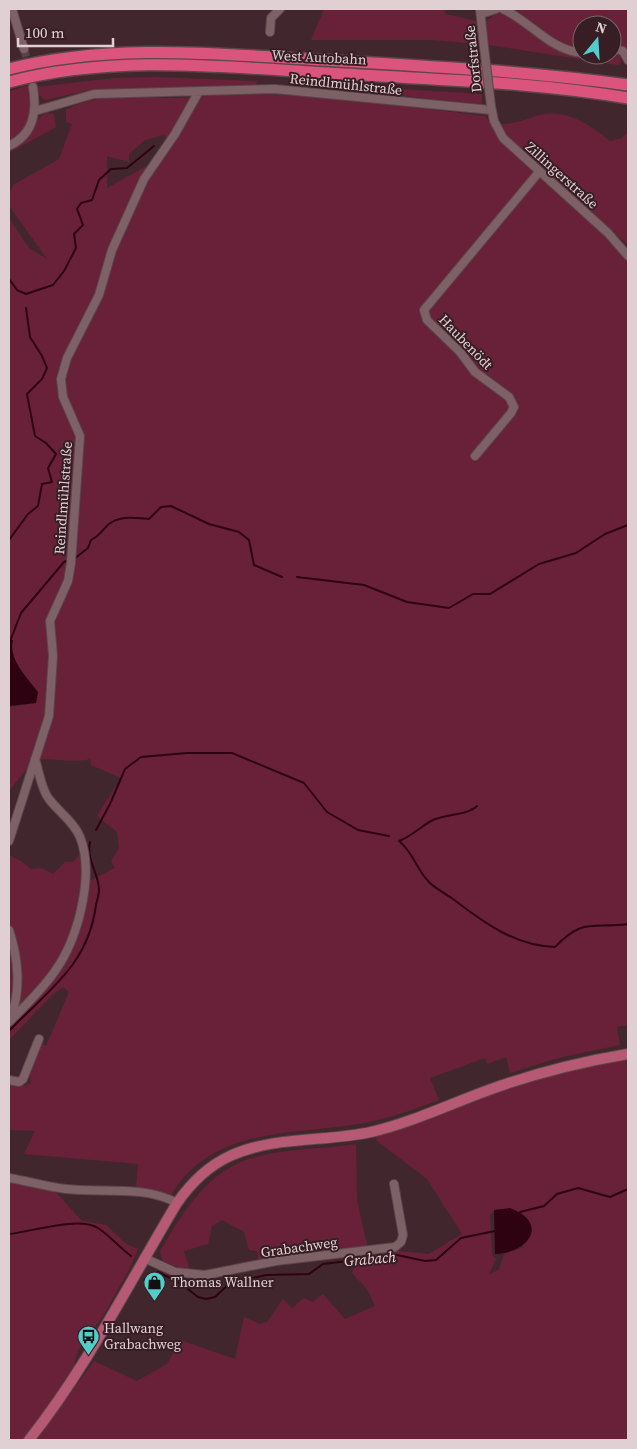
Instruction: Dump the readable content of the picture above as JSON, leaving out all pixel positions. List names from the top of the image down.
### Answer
{
  "streets": {
    "highway": ["West Autobahn"],
    "street": [
      "Dorfstraße",
      "Reindlmühlstraße",
      "Zillingerstraße",
      "Haubenödt",
      "Grabachweg"
    ]
  },
  "crossings": [
    ["Dorfstraße", "Reindlmühlstraße"],
    ["Dorfstraße", "Zillingerstraße"],
    ["Reindlmühlstraße", "Zillingerstraße"],
    ["Zillingerstraße", "Haubenödt"]
  ],
  "water": ["Grabach"],
  "places": {
    "shop": ["Thomas Wallner"],
    "bus stop": ["Hallwang Grabachweg"]
  },
  "scale_bar": "100 m",
  "north": "top"
}
